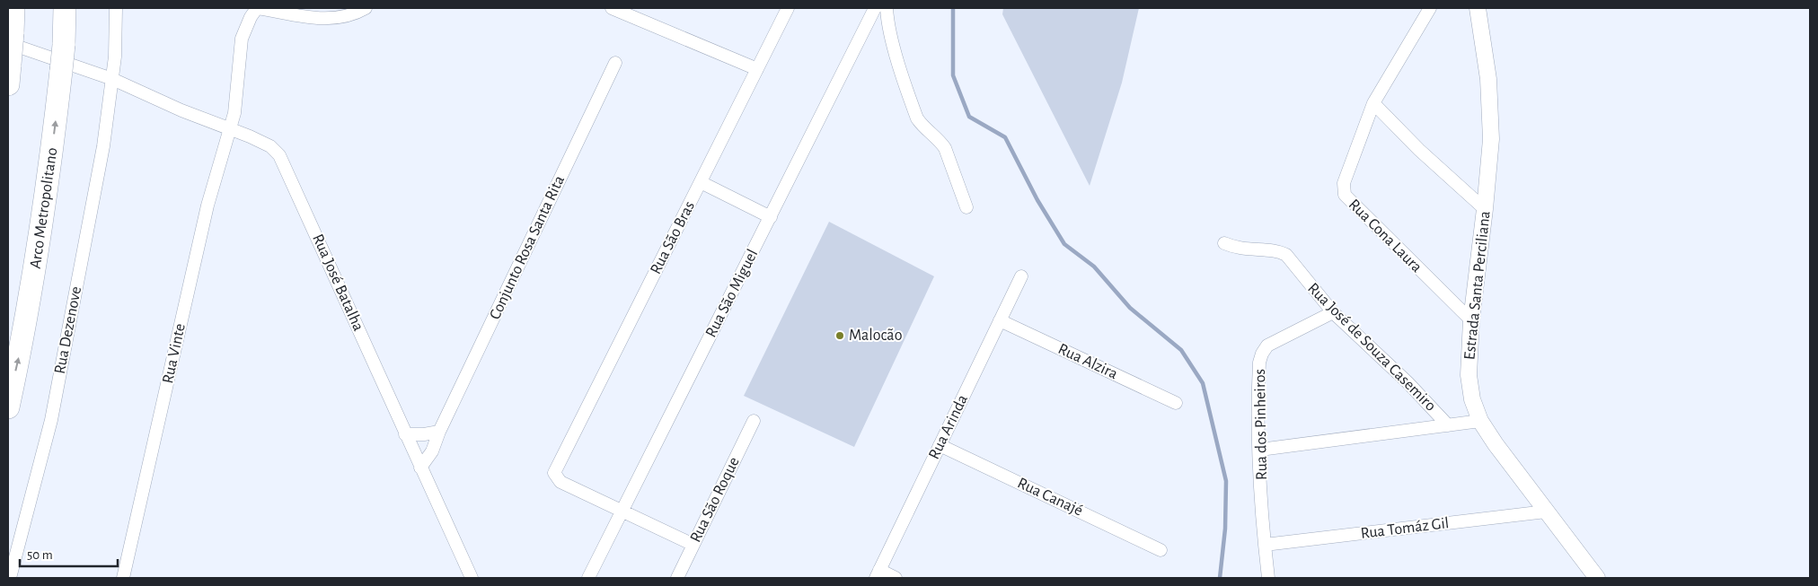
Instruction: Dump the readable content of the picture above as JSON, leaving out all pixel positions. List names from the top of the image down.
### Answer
{
  "streets": {
    "highway": ["Arco Metropolitano"],
    "street": [
      "Rua Cona Laura",
      "Rua São Bras",
      "Conjunto Rosa Santa Rita",
      "Rua José Batalha",
      "Estrada Santa Perciliana",
      "Rua São Miguel",
      "Rua Dezenove",
      "Rua José de Souza Casemiro",
      "Rua Vinte",
      "Rua Alzira",
      "Rua dos Pinheiros",
      "Rua Arinda",
      "Rua Canajé",
      "Rua São Roque",
      "Rua Tomáz Gil"
    ]
  },
  "crossings": [
    ["Rua Cona Laura", "Estrada Santa Perciliana"],
    ["Rua São Bras", "Rua São Miguel"],
    ["Conjunto Rosa Santa Rita", "Rua José Batalha"],
    ["Rua José Batalha", "Rua Dezenove"],
    ["Rua José Batalha", "Rua Vinte"],
    ["Estrada Santa Perciliana", "Rua Tomáz Gil"],
    ["Rua José de Souza Casemiro", "Rua dos Pinheiros"],
    ["Rua Alzira", "Rua Arinda"],
    ["Rua dos Pinheiros", "Rua Tomáz Gil"],
    ["Rua Arinda", "Rua Canajé"]
  ],
  "one_way": ["Arco Metropolitano"],
  "places": ["Malocão"],
  "scale_bar": "50 m"
}
